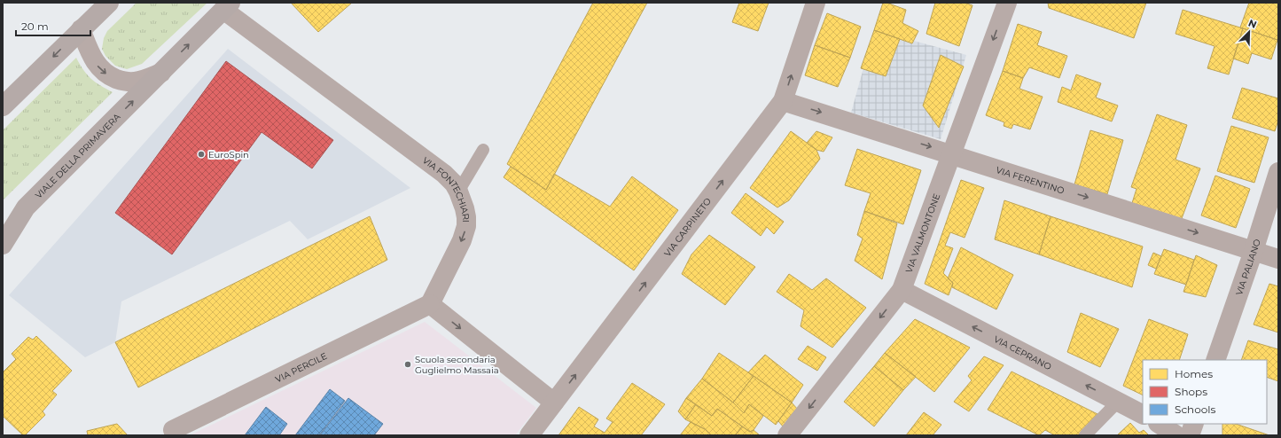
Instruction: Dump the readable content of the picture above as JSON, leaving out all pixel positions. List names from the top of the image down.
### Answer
{
  "streets": {
    "main road": ["VIALE DELLA PRIMAVERA"],
    "street": [
      "VIA FERENTINO",
      "VIA FONTECHIARI",
      "VIA CARPINETO",
      "VIA VALMONTONE",
      "VIA PALIANO",
      "VIA CEPRANO",
      "VIA PERCILE"
    ]
  },
  "crossings": [
    ["VIALE DELLA PRIMAVERA", "VIA FONTECHIARI"],
    ["VIA FERENTINO", "VIA CARPINETO"],
    ["VIA FERENTINO", "VIA VALMONTONE"],
    ["VIA FERENTINO", "VIA PALIANO"],
    ["VIA FONTECHIARI", "VIA PERCILE"],
    ["VIA VALMONTONE", "VIA CEPRANO"]
  ],
  "one_way": [
    "VIALE DELLA PRIMAVERA",
    "VIA FERENTINO",
    "VIA CARPINETO",
    "VIA VALMONTONE",
    "VIA CEPRANO"
  ],
  "places": ["EuroSpin", "Scuola secondaria Guglielmo Massaia"],
  "legend": ["Homes", "Shops", "Schools"],
  "scale_bar": "20 m",
  "north": "top right"
}
